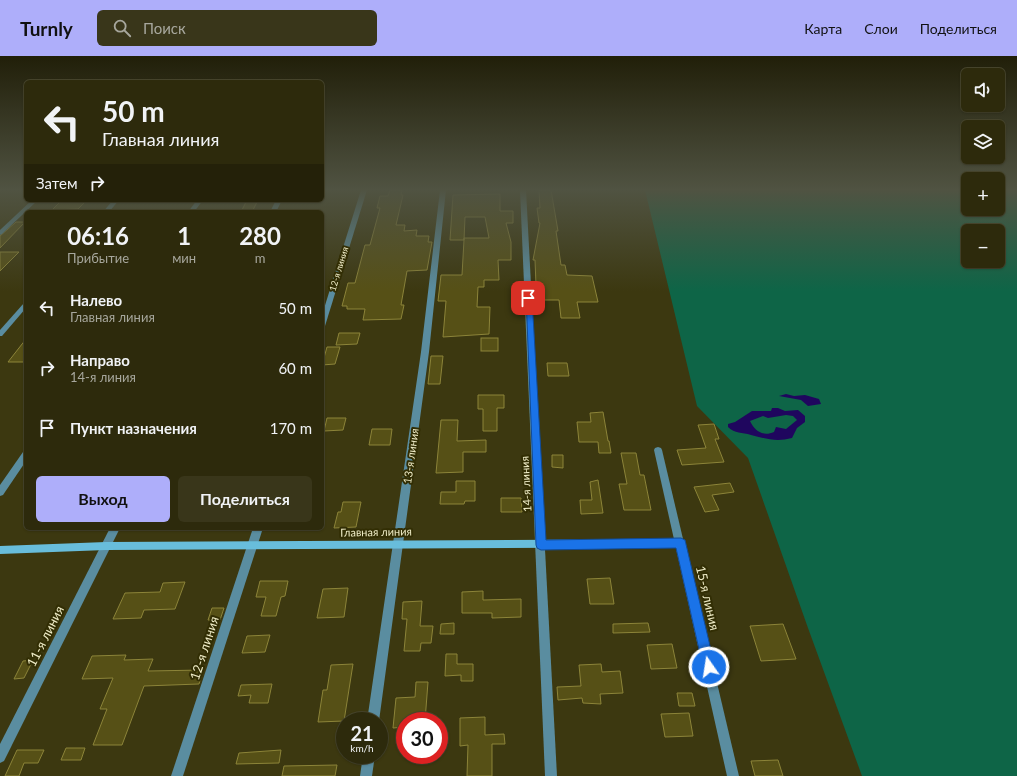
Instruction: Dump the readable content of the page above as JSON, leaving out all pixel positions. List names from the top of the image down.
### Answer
{
  "streets": {
    "street": [
      "12-я линия",
      "13-я линия",
      "14-я линия",
      "Главная линия",
      "15-я линия",
      "11-я линия"
    ]
  },
  "crossings": [
    ["12-я линия", "Главная линия"],
    ["13-я линия", "Главная линия"],
    ["14-я линия", "Главная линия"],
    ["Главная линия", "15-я линия"],
    ["Главная линия", "11-я линия"]
  ],
  "page": {
    "header": "Turnly",
    "search": "Поиск",
    "nav": ["Карта", "Слои", "Поделиться"],
    "map_buttons": ["+", "−"],
    "turn": ["50 m", "Главная линия"],
    "then": "Затем",
    "eta": [
      "06:16",
      "Прибытие",
      "1",
      "мин",
      "280",
      "m"
    ],
    "list": [
      {
        "name": "Налево",
        "note": "Главная линия",
        "value": "50 m"
      },
      {
        "name": "Направо",
        "note": "14-я линия",
        "value": "60 m"
      },
      {
        "name": "Пункт назначения",
        "value": "170 m"
      }
    ],
    "buttons": ["Выход", "Поделиться"],
    "speed": "21 km/h",
    "limit": "30"
  }
}
